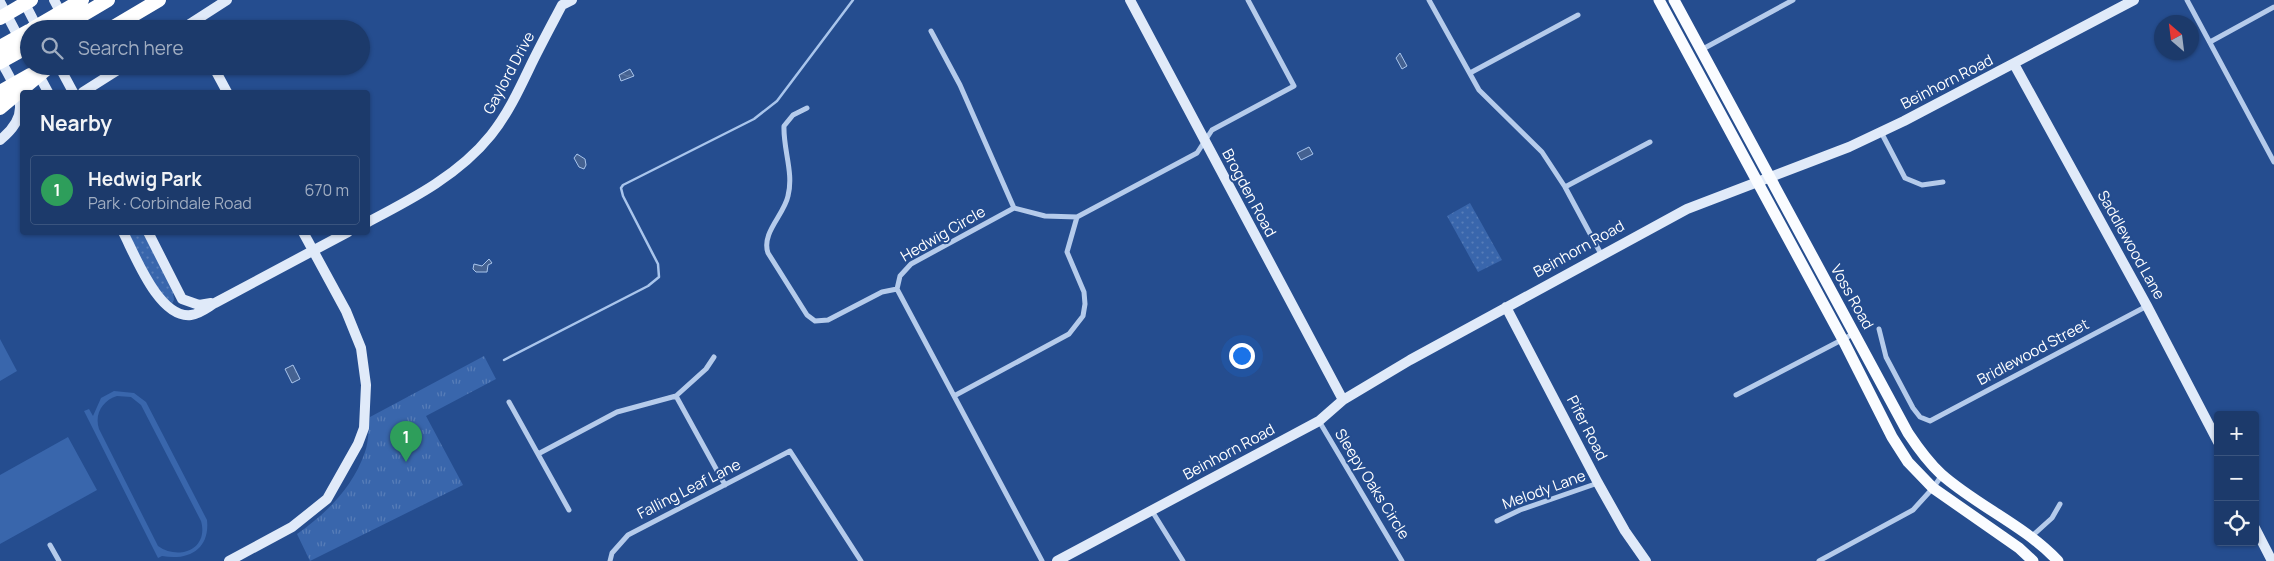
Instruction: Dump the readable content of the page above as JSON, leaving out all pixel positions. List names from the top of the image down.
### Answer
{
  "streets": {
    "main road": ["Voss Road"],
    "street": [
      "Gaylord Drive",
      "Beinhorn Road",
      "Brogden Road",
      "Hedwig Circle",
      "Saddlewood Lane",
      "Bridlewood Street",
      "Pifer Road",
      "Sleepy Oaks Circle",
      "Falling Leaf Lane",
      "Melody Lane"
    ]
  },
  "crossings": [
    ["Beinhorn Road", "Brogden Road"],
    ["Beinhorn Road", "Saddlewood Lane"],
    ["Beinhorn Road", "Voss Road"],
    ["Beinhorn Road", "Pifer Road"],
    ["Beinhorn Road", "Sleepy Oaks Circle"],
    ["Saddlewood Lane", "Bridlewood Street"],
    ["Pifer Road", "Melody Lane"]
  ],
  "north": "top left",
  "page": {
    "search": "Search here",
    "heading": "Nearby",
    "list": [
      {
        "mark": "1",
        "name": "Hedwig Park",
        "note": "Park · Corbindale Road",
        "value": "670 m"
      }
    ],
    "map_buttons": ["+", "−"],
    "pins": "1"
  }
}
